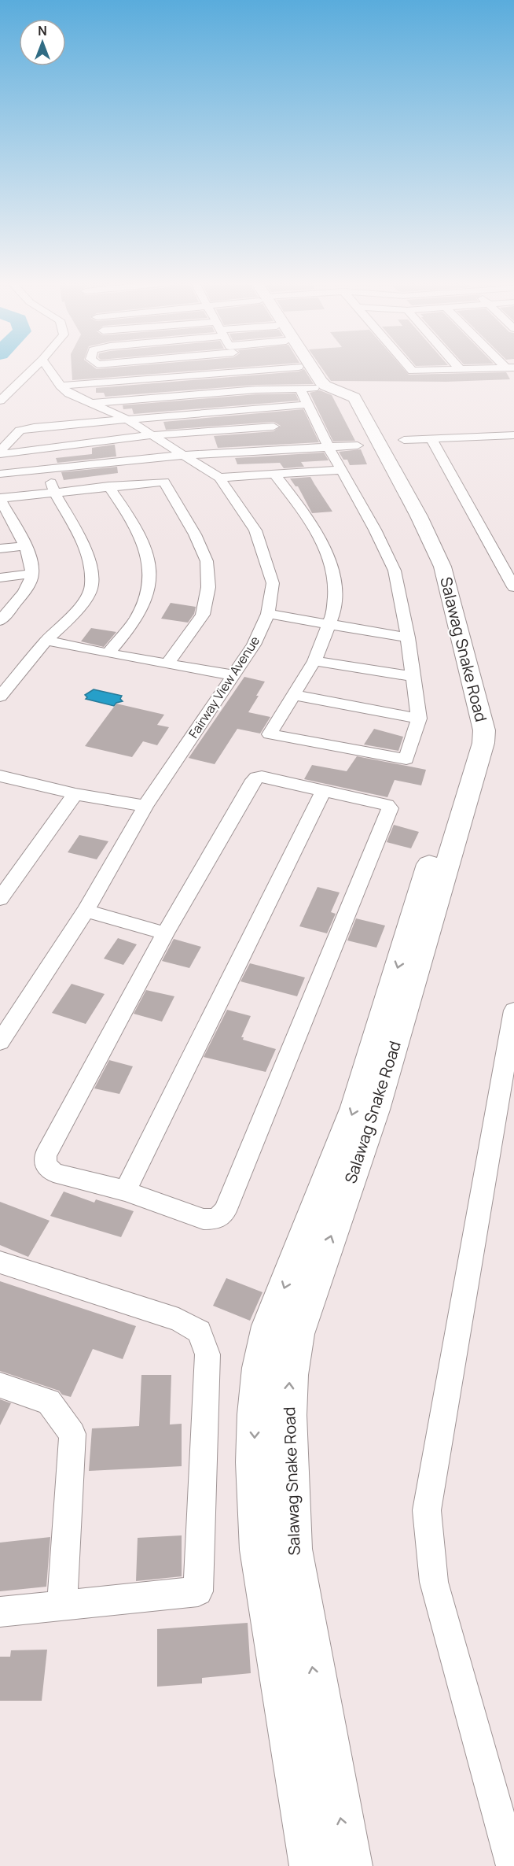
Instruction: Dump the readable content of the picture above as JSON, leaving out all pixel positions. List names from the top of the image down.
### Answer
{
  "streets": {
    "main road": ["Salawag Snake Road"],
    "street": ["Fairway View Avenue"]
  },
  "north": "top"
}
